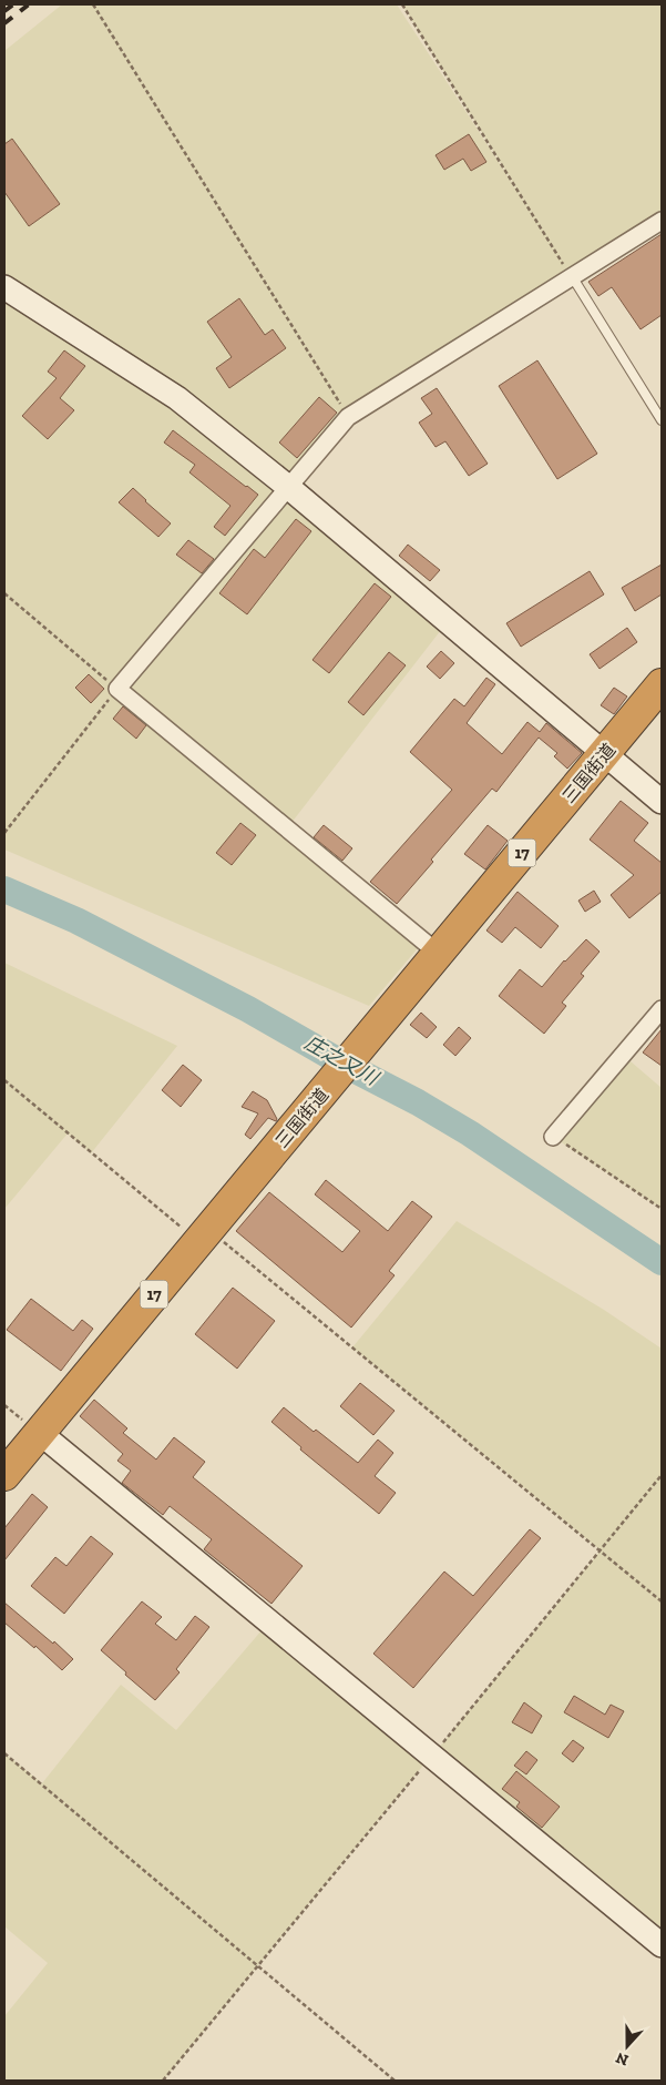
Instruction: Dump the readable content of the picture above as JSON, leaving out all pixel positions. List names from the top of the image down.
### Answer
{
  "streets": {
    "highway": ["三国街道", "17"]
  },
  "water": ["庄之又川"],
  "north": "bottom"
}
